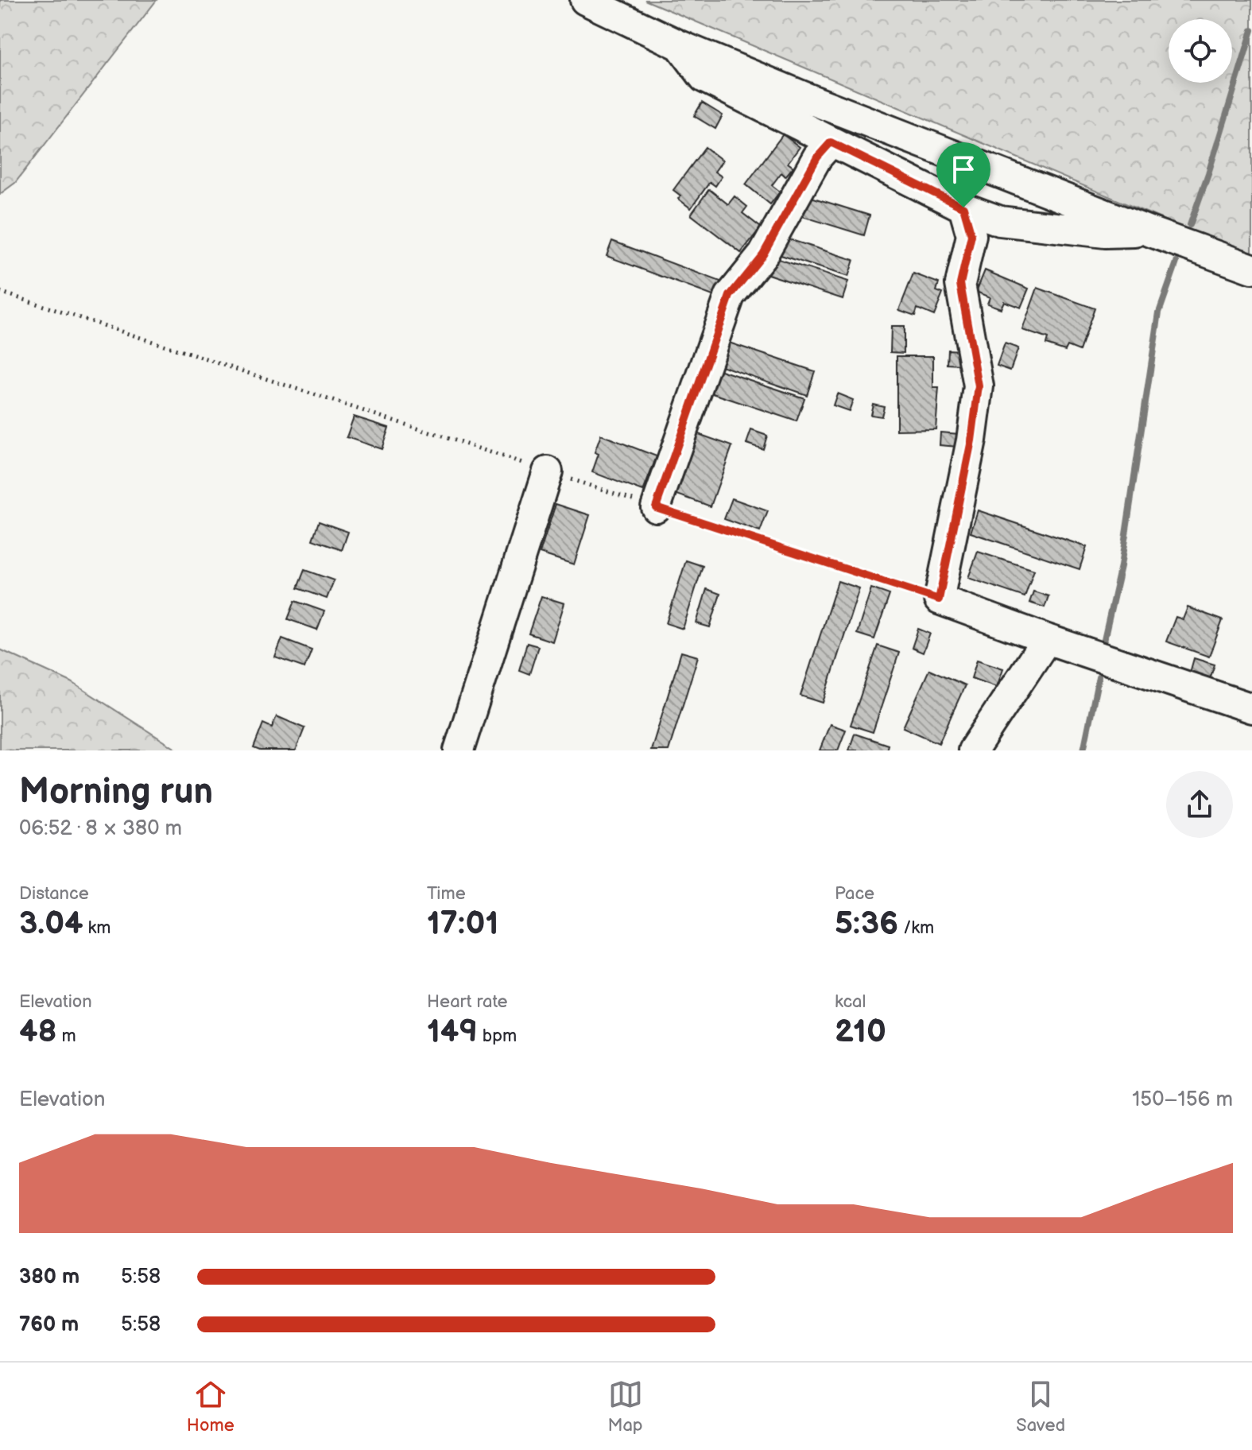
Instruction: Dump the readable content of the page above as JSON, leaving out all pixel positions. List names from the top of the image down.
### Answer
{
  "page": {
    "heading": ["Morning run", "06:52 · 8 × 380 m"],
    "stats": [
      ["Distance", "3.04 km"],
      ["Time", "17:01"],
      ["Pace", "5:36 /km"],
      ["Elevation", "48 m"],
      ["Heart rate", "149 bpm"],
      ["kcal", "210"]
    ],
    "chart": ["Elevation", "150–156 m"],
    "list": [
      {
        "name": "380 m",
        "note": "5:58"
      },
      {
        "name": "760 m",
        "note": "5:58"
      }
    ],
    "tabs": ["Home", "Map", "Saved"]
  }
}
